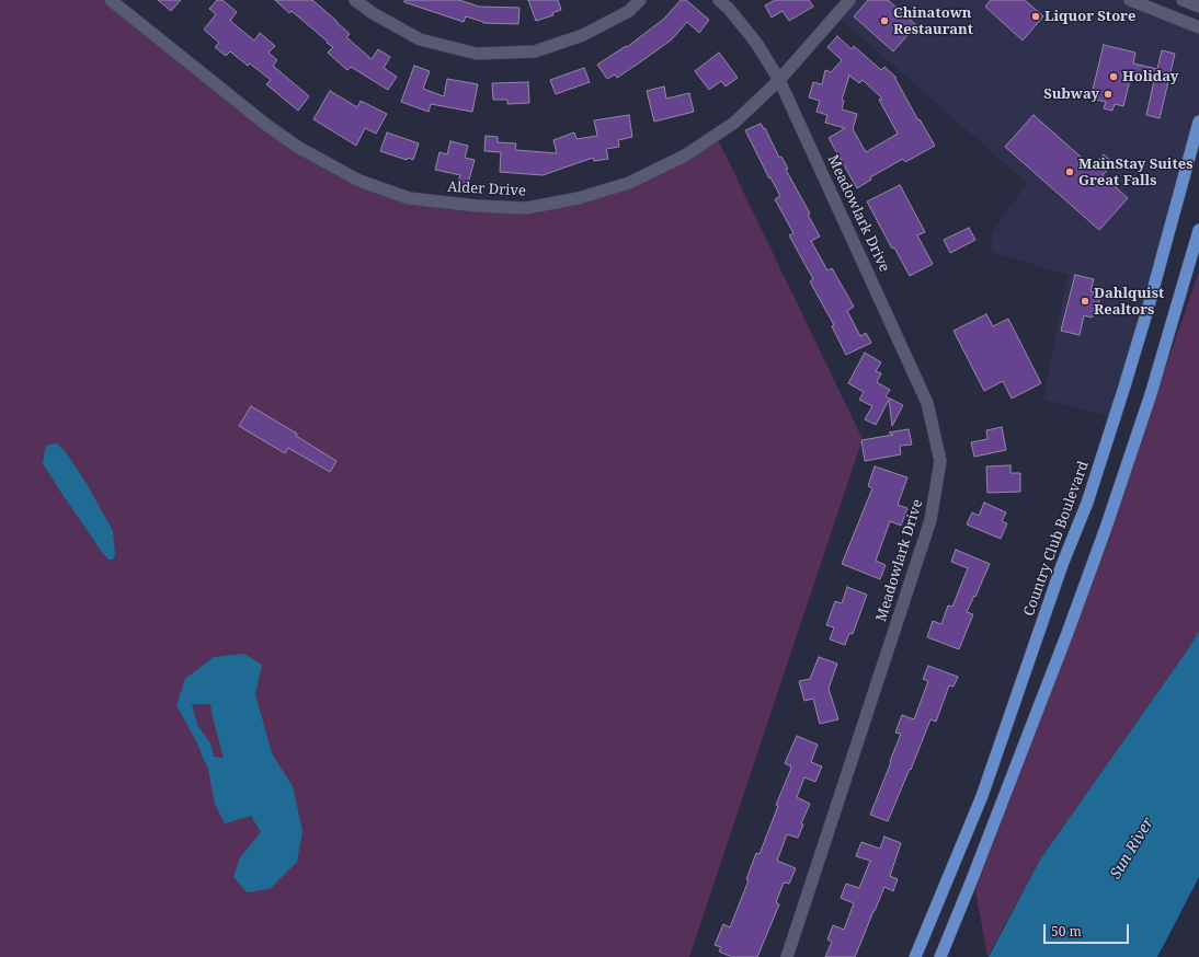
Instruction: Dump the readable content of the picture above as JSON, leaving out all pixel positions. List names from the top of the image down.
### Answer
{
  "streets": {
    "highway": ["Country Club Boulevard"],
    "street": ["Alder Drive", "Meadowlark Drive"]
  },
  "crossings": [
    ["Alder Drive", "Meadowlark Drive"]
  ],
  "water": ["Sun River"],
  "places": [
    "Liquor Store",
    "Chinatown Restaurant",
    "Holiday",
    "Subway",
    "MainStay Suites Great Falls",
    "Dahlquist Realtors"
  ],
  "scale_bar": "50 m"
}
